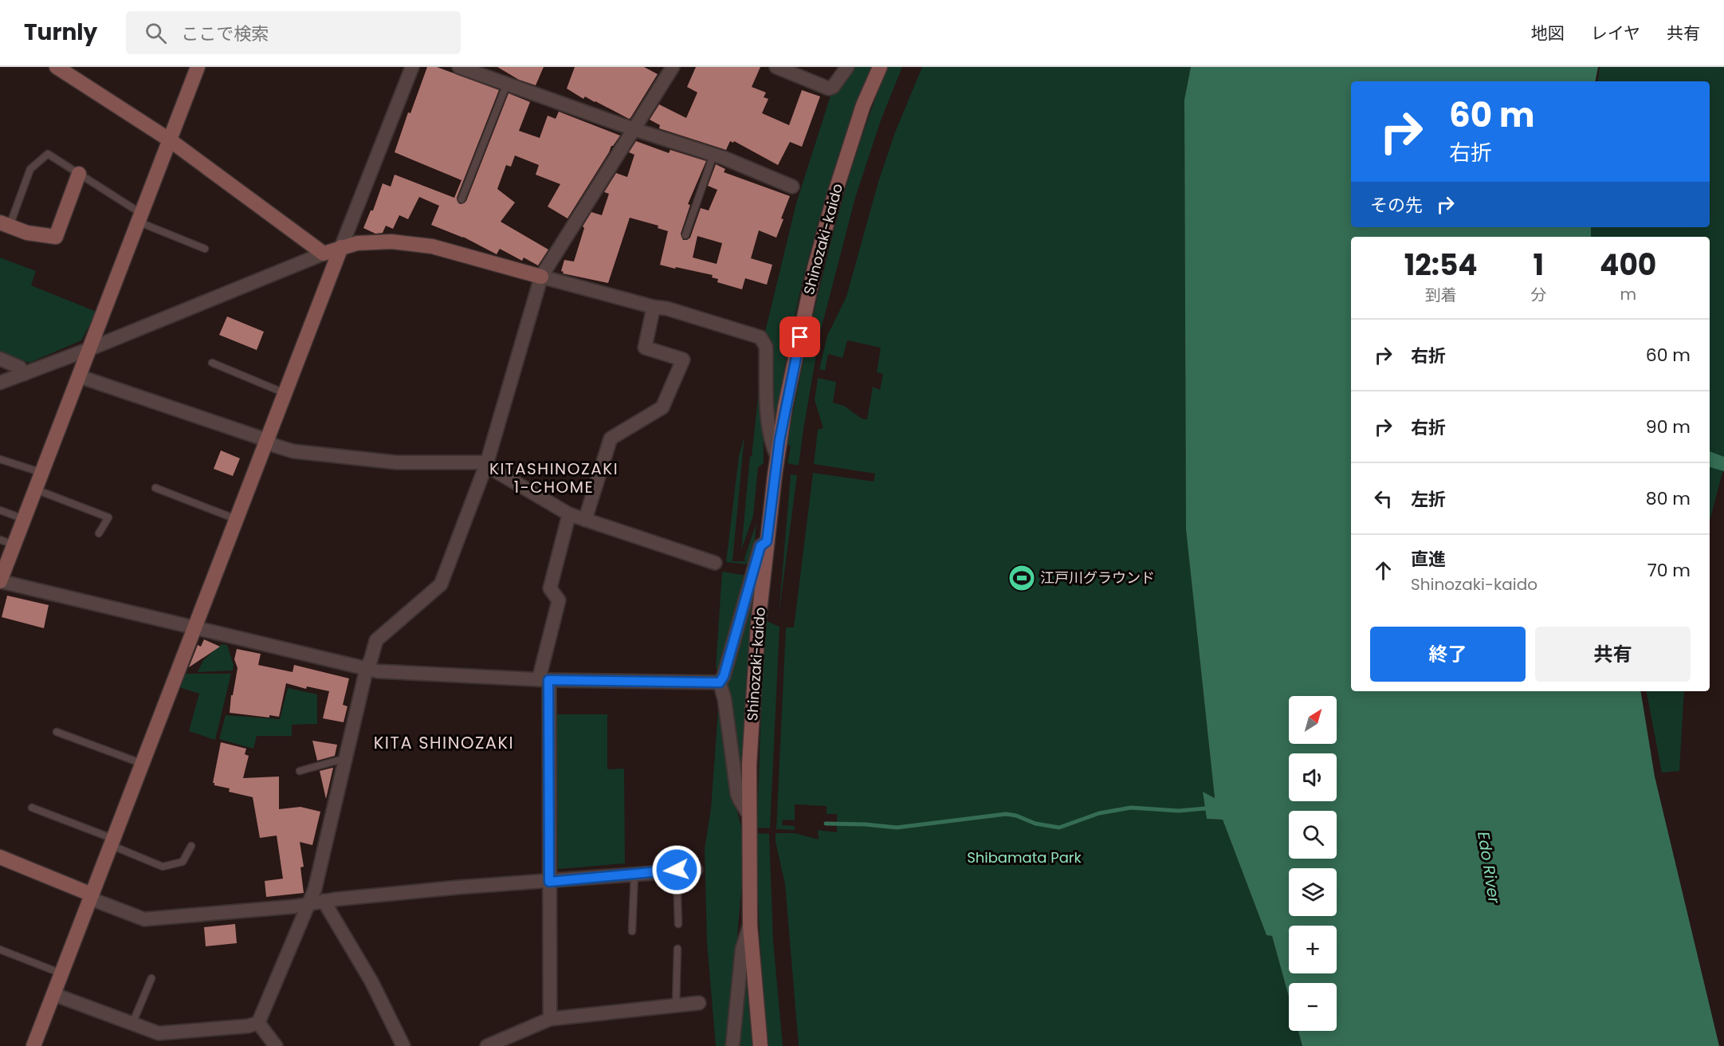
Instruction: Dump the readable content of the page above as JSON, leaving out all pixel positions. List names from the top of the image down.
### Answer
{
  "streets": {
    "street": ["Shinozaki-kaido"]
  },
  "districts": ["KITASHINOZAKI 1-CHOME", "KITA SHINOZAKI"],
  "water": ["Edo River"],
  "parks": ["Shibamata Park"],
  "places": {
    "sports": ["江戸川グラウンド"]
  },
  "north": "top right",
  "page": {
    "header": "Turnly",
    "search": "ここで検索",
    "nav": ["地図", "レイヤ", "共有"],
    "turn": ["60 m", "右折"],
    "then": "その先",
    "eta": [
      "12:54",
      "到着",
      "1",
      "分",
      "400",
      "m"
    ],
    "list": [
      {
        "name": "右折",
        "value": "60 m"
      },
      {
        "name": "右折",
        "value": "90 m"
      },
      {
        "name": "左折",
        "value": "80 m"
      },
      {
        "name": "直進",
        "note": "Shinozaki-kaido",
        "value": "70 m"
      }
    ],
    "buttons": ["終了", "共有"],
    "map_buttons": ["+", "−"]
  }
}
